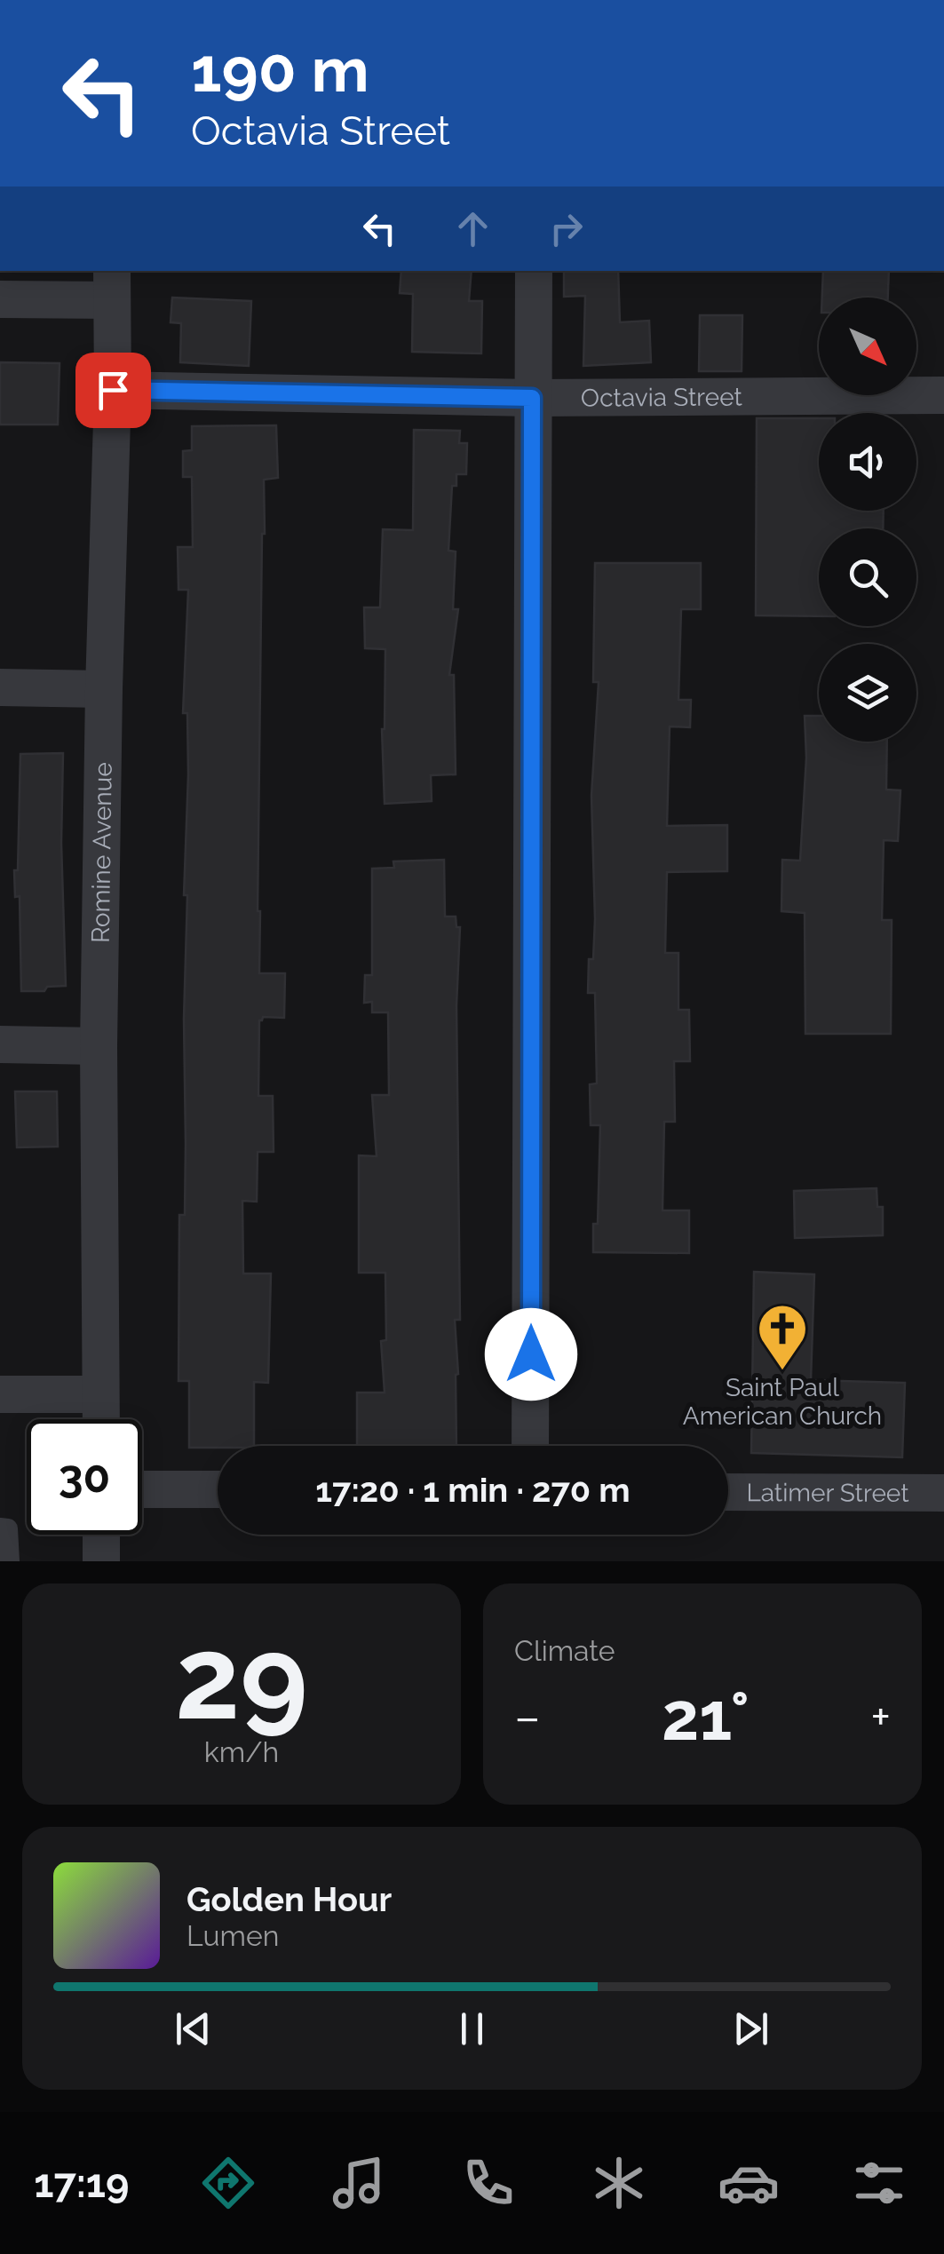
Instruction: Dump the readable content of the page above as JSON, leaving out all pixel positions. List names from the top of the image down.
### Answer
{
  "streets": {
    "street": ["Octavia Street", "Romine Avenue", "Latimer Street"]
  },
  "crossings": [
    ["Octavia Street", "Romine Avenue"]
  ],
  "places": {
    "church": ["Saint Paul American Church"]
  },
  "north": "bottom right",
  "page": {
    "turn": ["190 m", "Octavia Street"],
    "limit": "30",
    "trip": "17:20 · 1 min · 270 m",
    "tile": [
      ["29", "km/h"],
      "Climate"
    ],
    "heat": ["−", "21°", "+"],
    "song": ["Golden Hour", "Lumen"],
    "tabs": "17:19"
  }
}
